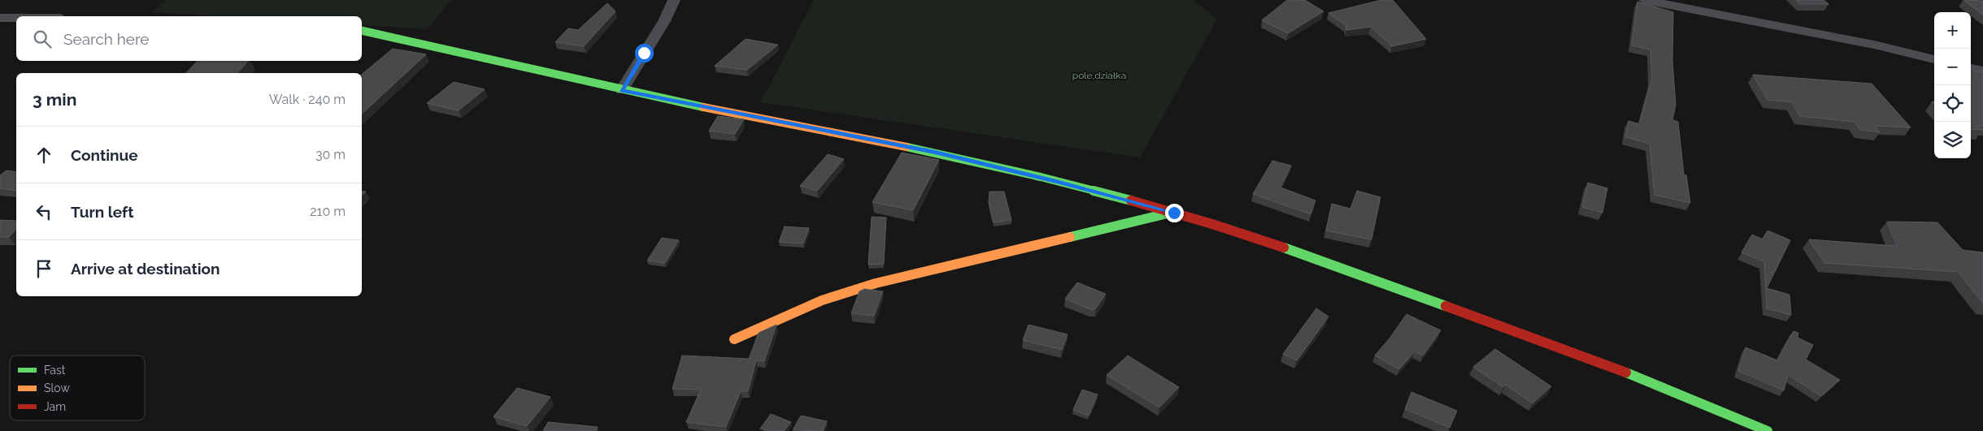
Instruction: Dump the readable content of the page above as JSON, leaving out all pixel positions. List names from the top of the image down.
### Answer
{
  "parks": ["pole,działka"],
  "legend": ["Fast", "Slow", "Jam"],
  "page": {
    "map_buttons": ["+", "−"],
    "search": "Search here",
    "heading": ["3 min", "Walk · 240 m"],
    "list": [
      ["Continue", "30 m"],
      ["Turn left", "210 m"],
      "Arrive at destination"
    ]
  }
}
